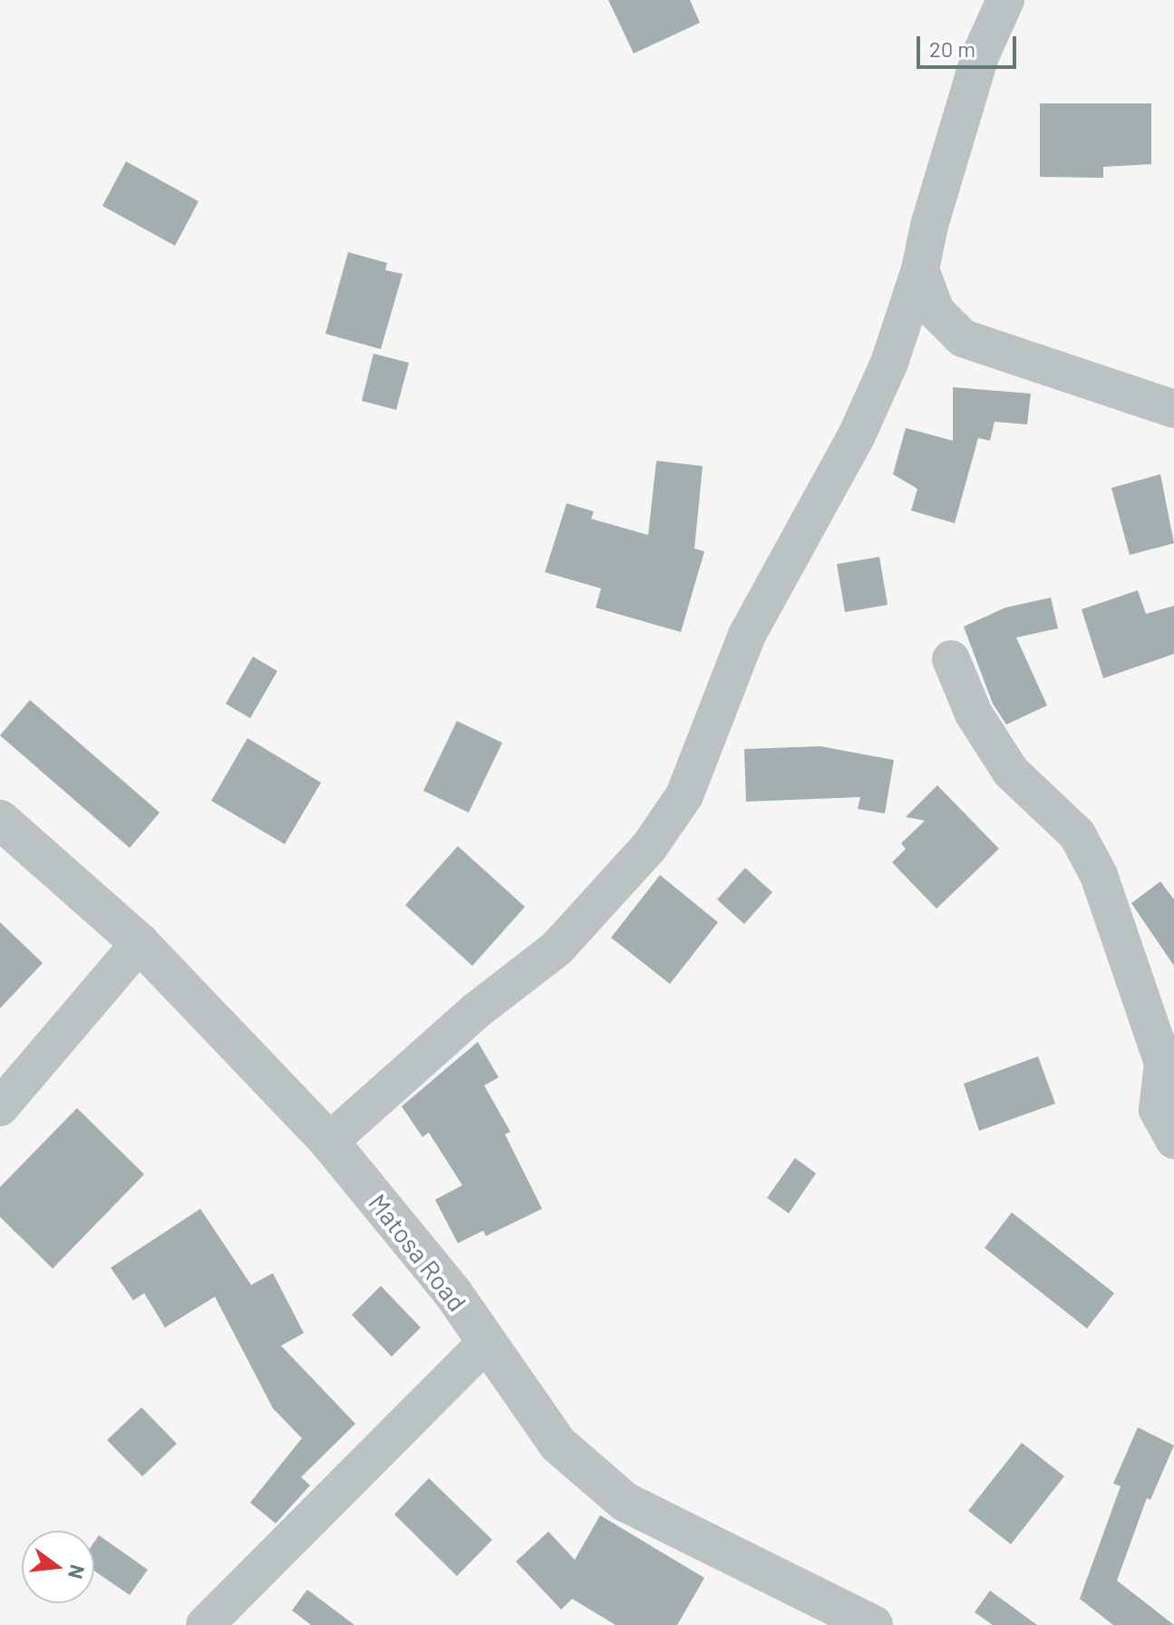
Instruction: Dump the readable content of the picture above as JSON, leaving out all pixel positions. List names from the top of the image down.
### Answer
{
  "streets": {
    "street": ["Matosa Road"]
  },
  "scale_bar": "20 m",
  "north": "right"
}
